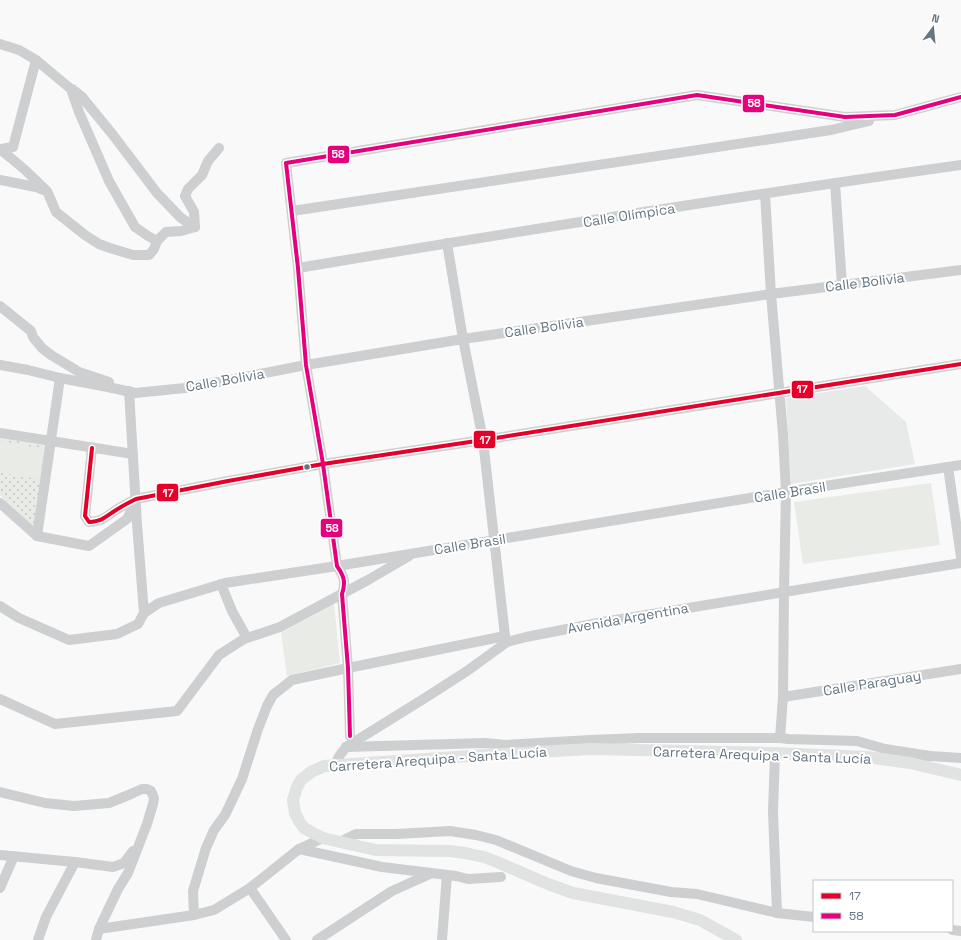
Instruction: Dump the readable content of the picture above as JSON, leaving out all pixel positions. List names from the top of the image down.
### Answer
{
  "streets": {
    "main road": ["Carretera Arequipa - Santa Lucía"],
    "street": [
      "Calle Olímpica",
      "Calle Bolivia",
      "Calle Brasil",
      "Avenida Argentina",
      "Calle Paraguay"
    ]
  },
  "crossings": [
    ["Avenida Argentina", "Carretera Arequipa - Santa Lucía"]
  ],
  "lines": ["transit line 58", "transit line 17"],
  "legend": ["17", "58"],
  "north": "top"
}
